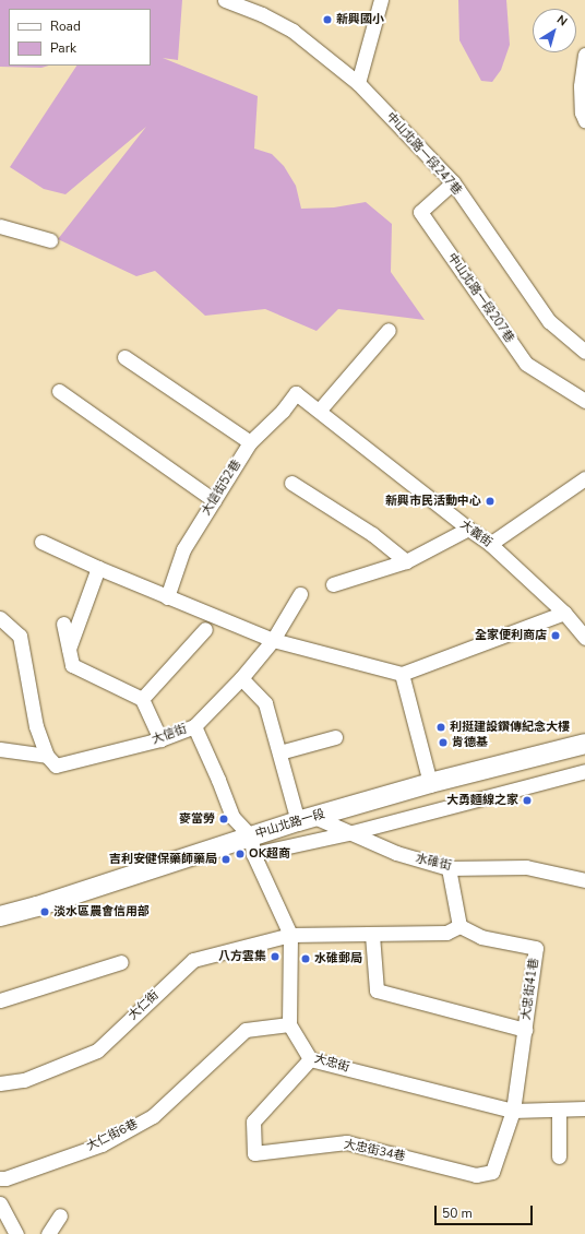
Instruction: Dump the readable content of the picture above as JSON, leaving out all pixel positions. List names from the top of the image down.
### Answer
{
  "streets": {
    "main road": ["中山北路一段"],
    "street": [
      "中山北路一段247巷",
      "中山北路一段207巷",
      "大信街52巷",
      "大義街",
      "大信街",
      "水碓街",
      "大忠街41巷",
      "大仁街",
      "大忠街",
      "大仁街6巷",
      "大忠街34巷"
    ]
  },
  "crossings": [
    ["中山北路一段247巷", "中山北路一段207巷"],
    ["大信街52巷", "大義街"],
    ["中山北路一段", "水碓街"],
    ["大忠街41巷", "大仁街"],
    ["大忠街41巷", "大忠街"],
    ["大忠街41巷", "大忠街34巷"],
    ["大忠街", "大仁街6巷"],
    ["大忠街", "大忠街34巷"]
  ],
  "places": [
    "新興國小",
    "新興市民活動中心",
    "全家便利商店",
    "利挺建設鑽傳紀念大樓",
    "肯德基",
    "大勇麵線之家",
    "麥當勞",
    "OK超商",
    "吉利安健保藥師藥局",
    "淡水區農會信用部",
    "八方雲集",
    "水碓郵局"
  ],
  "legend": ["Road", "Park"],
  "scale_bar": "50 m",
  "north": "top right"
}
